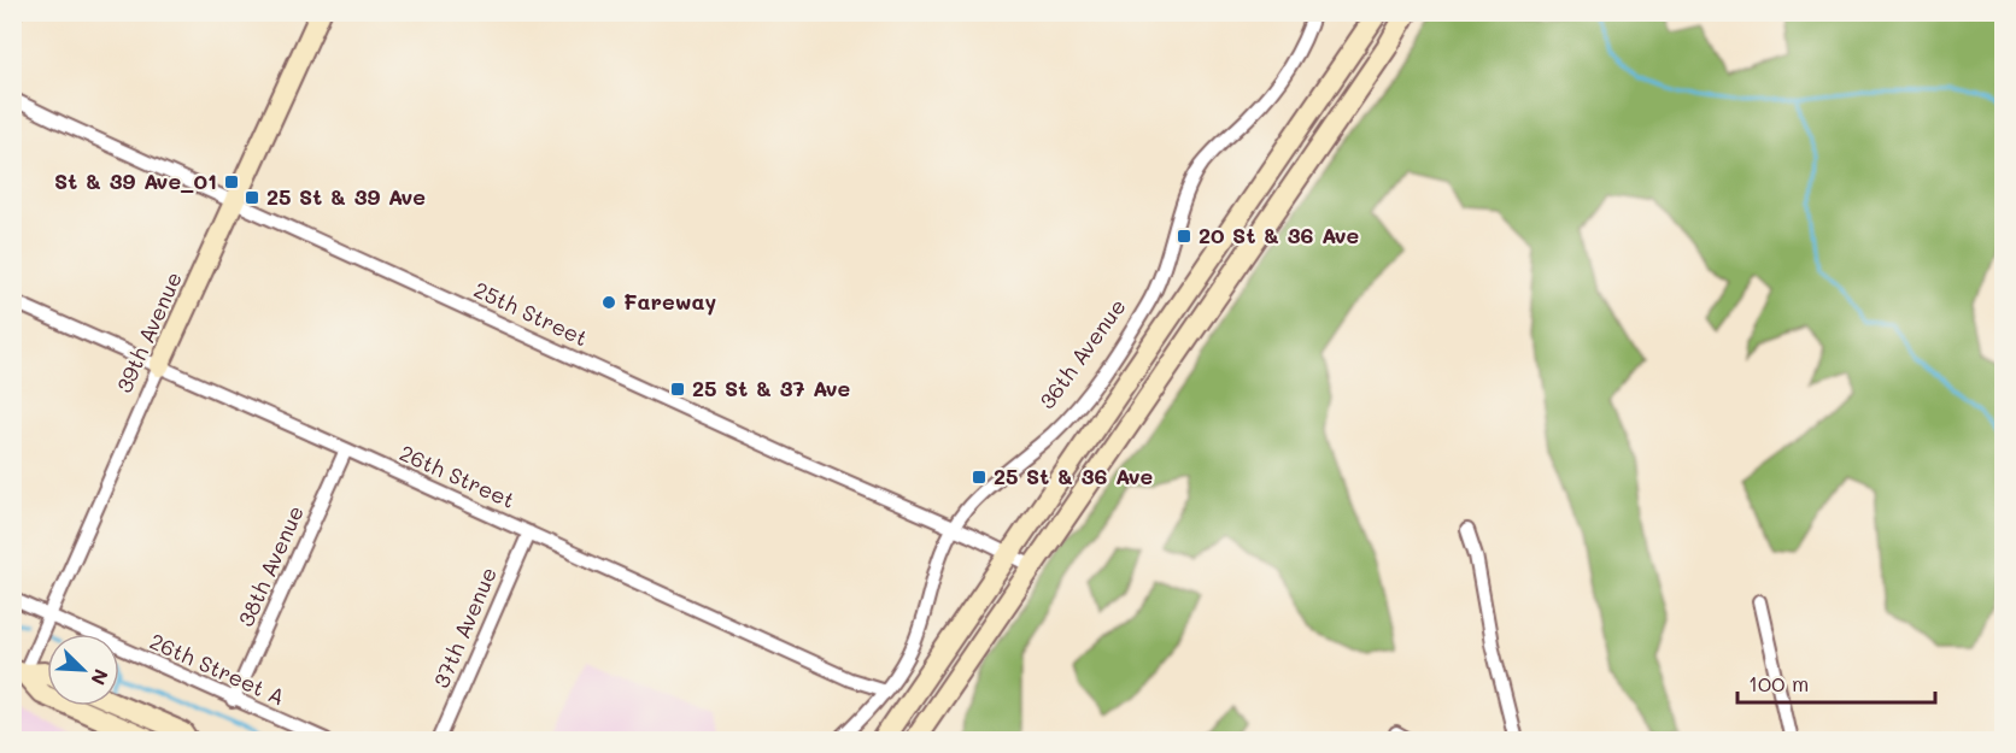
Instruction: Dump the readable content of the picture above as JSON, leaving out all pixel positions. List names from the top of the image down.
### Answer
{
  "streets": {
    "main road": ["39th Avenue"],
    "street": [
      "25th Street",
      "36th Avenue",
      "26th Street",
      "38th Avenue",
      "37th Avenue",
      "26th Street A"
    ]
  },
  "crossings": [
    ["25th Street", "39th Avenue"],
    ["25th Street", "36th Avenue"],
    ["39th Avenue", "26th Street"],
    ["39th Avenue", "26th Street A"],
    ["36th Avenue", "26th Street"],
    ["26th Street", "38th Avenue"],
    ["26th Street", "37th Avenue"],
    ["38th Avenue", "26th Street A"]
  ],
  "places": {
    "transit": [
      "St & 39 Ave_01",
      "25 St & 39 Ave",
      "20 St & 36 Ave",
      "25 St & 37 Ave",
      "25 St & 36 Ave"
    ],
    "other": ["Fareway"]
  },
  "scale_bar": "100 m",
  "north": "bottom right"
}
